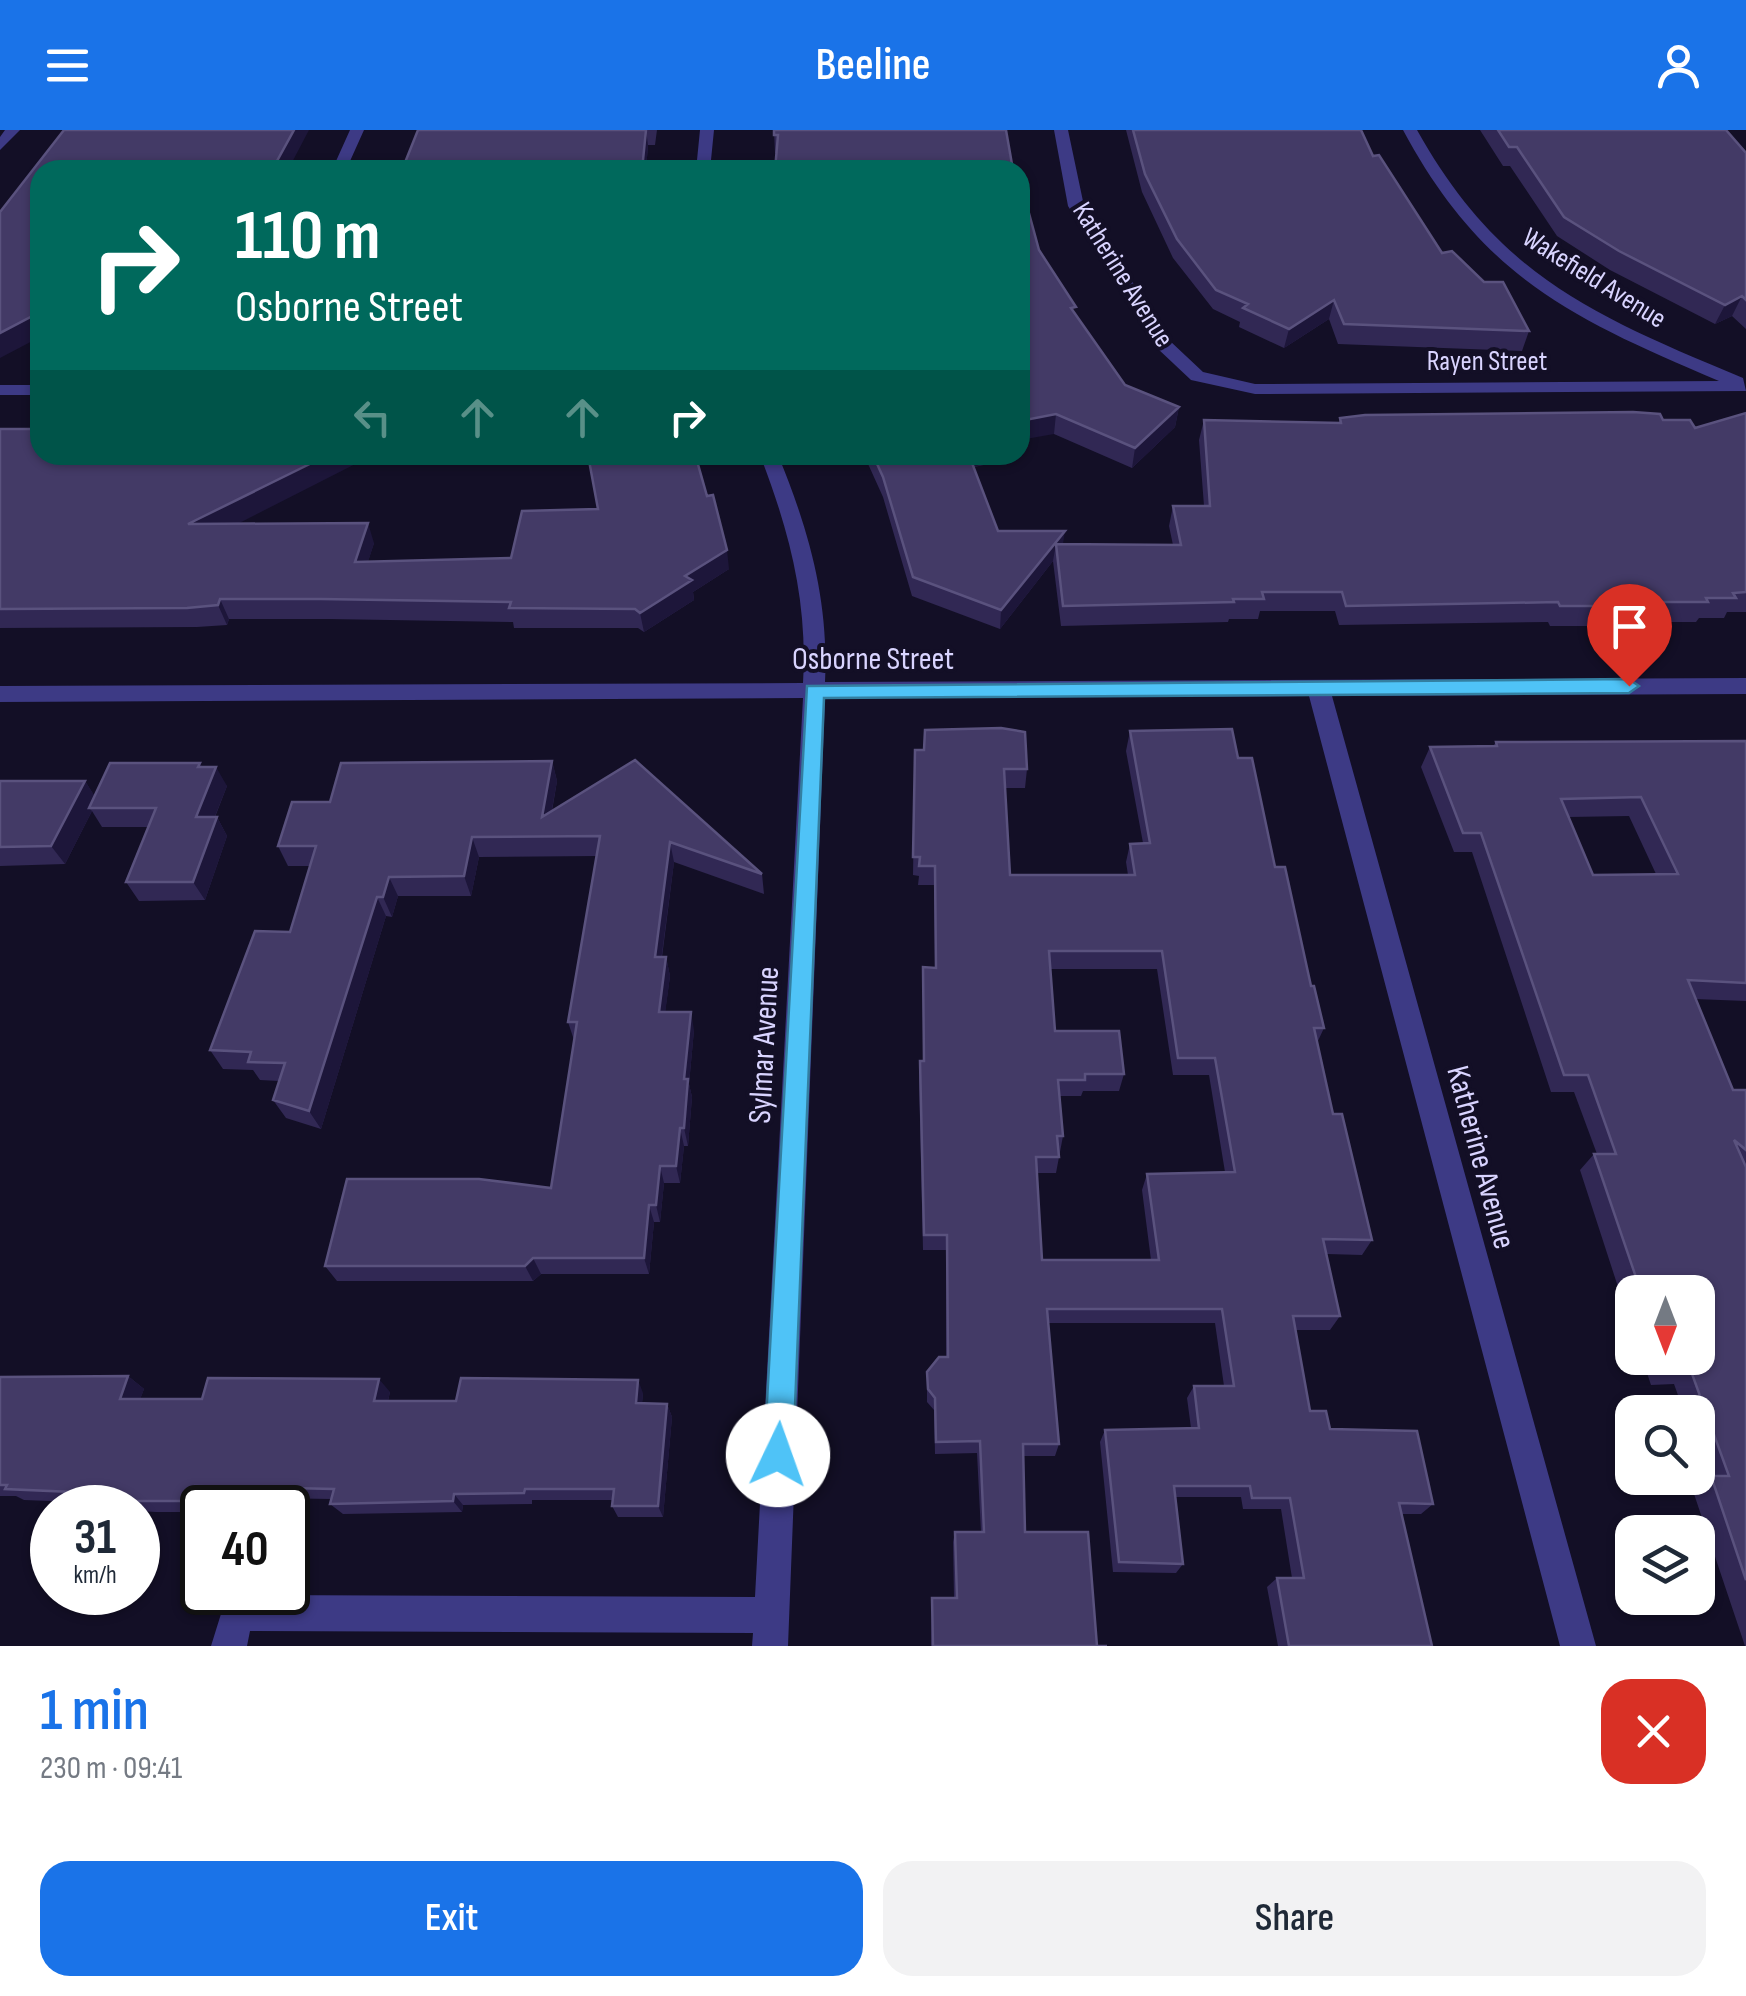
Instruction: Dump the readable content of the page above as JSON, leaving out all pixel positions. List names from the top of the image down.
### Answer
{
  "streets": {
    "street": [
      "Katherine Avenue",
      "Wakefield Avenue",
      "Rayen Street",
      "Osborne Street",
      "Sylmar Avenue"
    ]
  },
  "crossings": [
    ["Katherine Avenue", "Rayen Street"],
    ["Katherine Avenue", "Osborne Street"],
    ["Wakefield Avenue", "Rayen Street"],
    ["Osborne Street", "Sylmar Avenue"]
  ],
  "north": "bottom",
  "page": {
    "header": "Beeline",
    "turn": ["110 m", "Osborne Street"],
    "speed": "31 km/h",
    "limit": "40",
    "heading": ["1 min", "230 m · 09:41"],
    "buttons": ["Exit", "Share"]
  }
}
